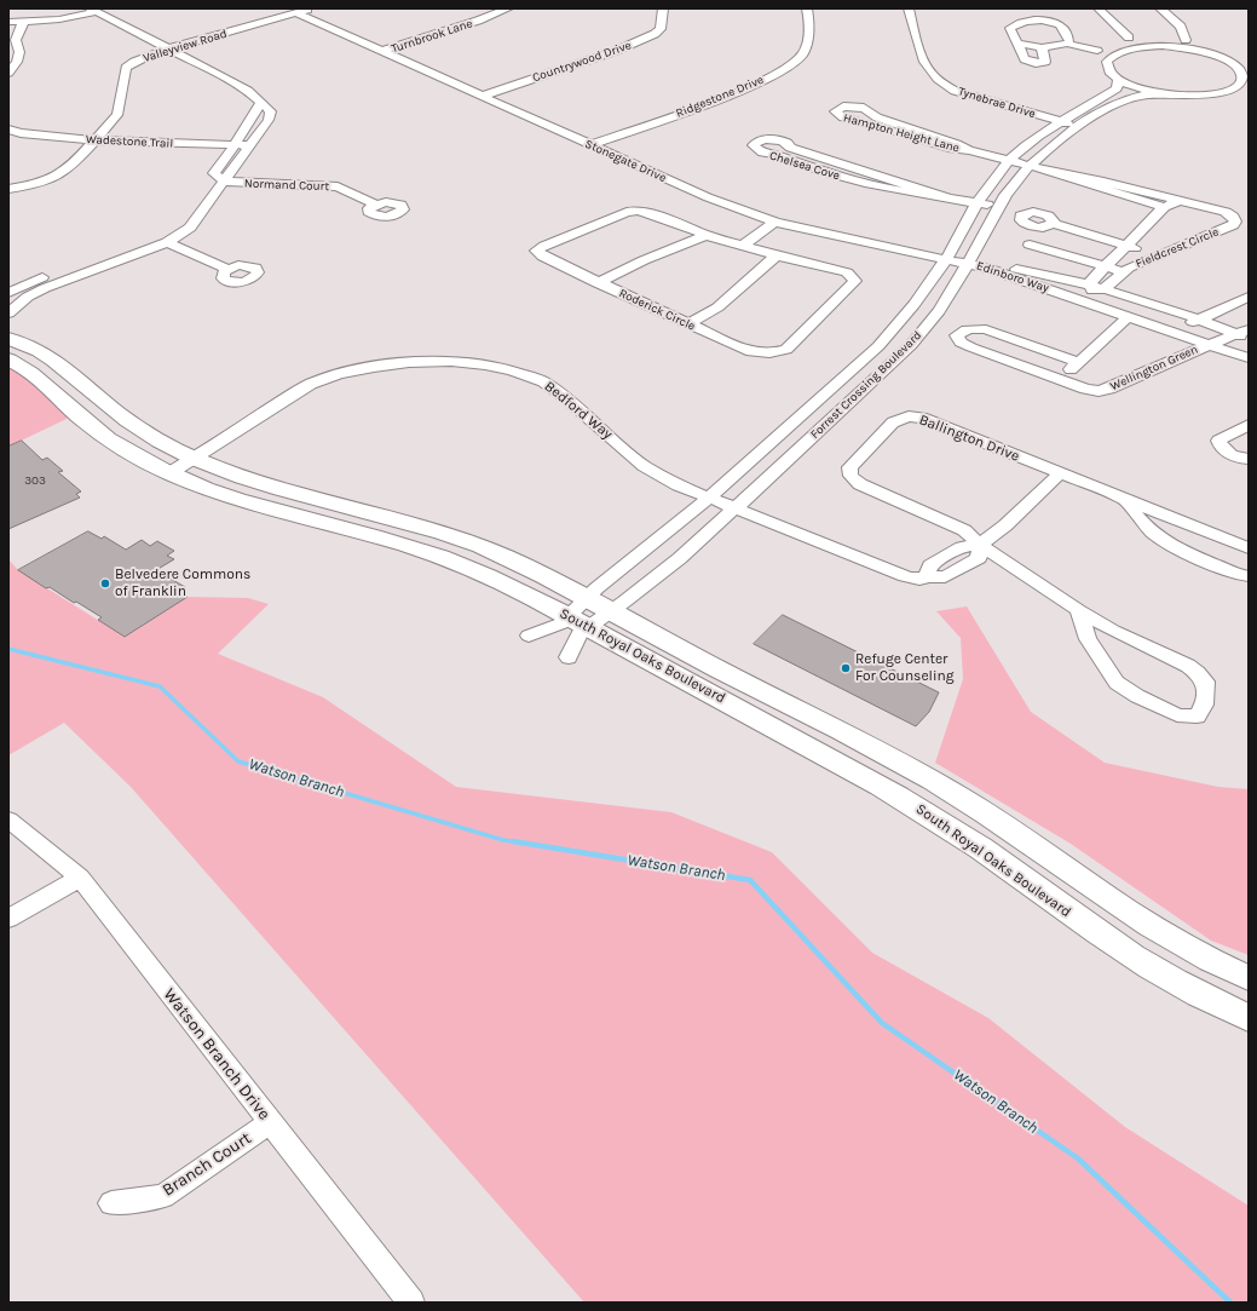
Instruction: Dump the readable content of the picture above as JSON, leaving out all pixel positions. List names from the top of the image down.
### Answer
{
  "streets": {
    "main road": ["South Royal Oaks Boulevard"],
    "street": [
      "Turnbrook Lane",
      "Valleyview Road",
      "Countrywood Drive",
      "Ridgestone Drive",
      "Tynebrae Drive",
      "Hampton Height Lane",
      "Wadestone Trail",
      "Stonegate Drive",
      "Chelsea Cove",
      "Normand Court",
      "Fieldcrest Circle",
      "Edinboro Way",
      "Roderick Circle",
      "Wellington Green",
      "Forrest Crossing Boulevard",
      "Bedford Way",
      "Ballington Drive",
      "Watson Branch Drive",
      "Branch Court"
    ]
  },
  "crossings": [
    ["Turnbrook Lane", "Stonegate Drive"],
    ["Valleyview Road", "Wadestone Trail"],
    ["Valleyview Road", "Stonegate Drive"],
    ["Countrywood Drive", "Stonegate Drive"],
    ["Ridgestone Drive", "Stonegate Drive"],
    ["Tynebrae Drive", "Forrest Crossing Boulevard"],
    ["Hampton Height Lane", "Fieldcrest Circle"],
    ["Hampton Height Lane", "Forrest Crossing Boulevard"],
    ["Stonegate Drive", "Edinboro Way"],
    ["Stonegate Drive", "Forrest Crossing Boulevard"],
    ["Chelsea Cove", "Forrest Crossing Boulevard"],
    ["Fieldcrest Circle", "Edinboro Way"],
    ["Fieldcrest Circle", "Forrest Crossing Boulevard"],
    ["Edinboro Way", "Wellington Green"],
    ["Edinboro Way", "Forrest Crossing Boulevard"],
    ["Forrest Crossing Boulevard", "Bedford Way"],
    ["Forrest Crossing Boulevard", "South Royal Oaks Boulevard"],
    ["Bedford Way", "Ballington Drive"],
    ["Bedford Way", "South Royal Oaks Boulevard"],
    ["Watson Branch Drive", "Branch Court"]
  ],
  "water": ["Watson Branch"],
  "places": ["Belvedere Commons of Franklin", "Refuge Center For Counseling"],
  "house_numbers": ["303"]
}
